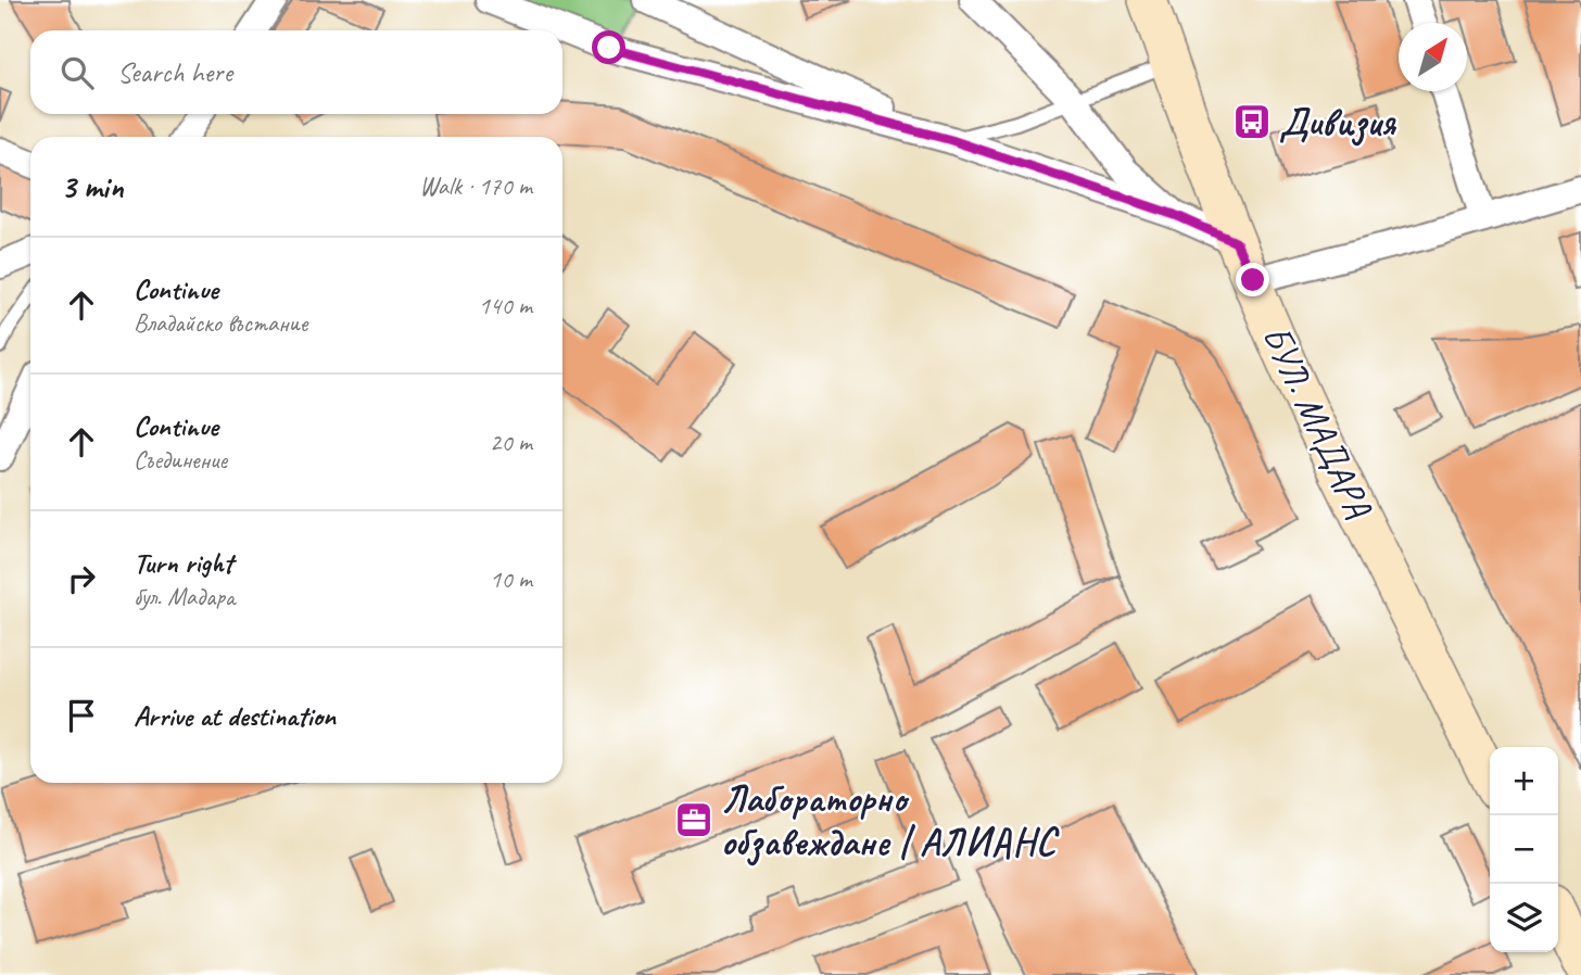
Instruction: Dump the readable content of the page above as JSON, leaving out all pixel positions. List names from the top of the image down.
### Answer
{
  "streets": {
    "main road": ["БУЛ. МАДАРА"]
  },
  "places": {
    "bus stop": ["Дивизия"],
    "office": ["Лабораторно обзавеждане | АЛИАНС"]
  },
  "north": "top right",
  "page": {
    "search": "Search here",
    "heading": ["3 min", "Walk · 170 m"],
    "list": [
      ["Continue", "Владайско въстание", "140 m"],
      ["Continue", "Съединение", "20 m"],
      ["Turn right", "бул. Мадара", "10 m"],
      "Arrive at destination"
    ],
    "map_buttons": ["+", "−"]
  }
}
